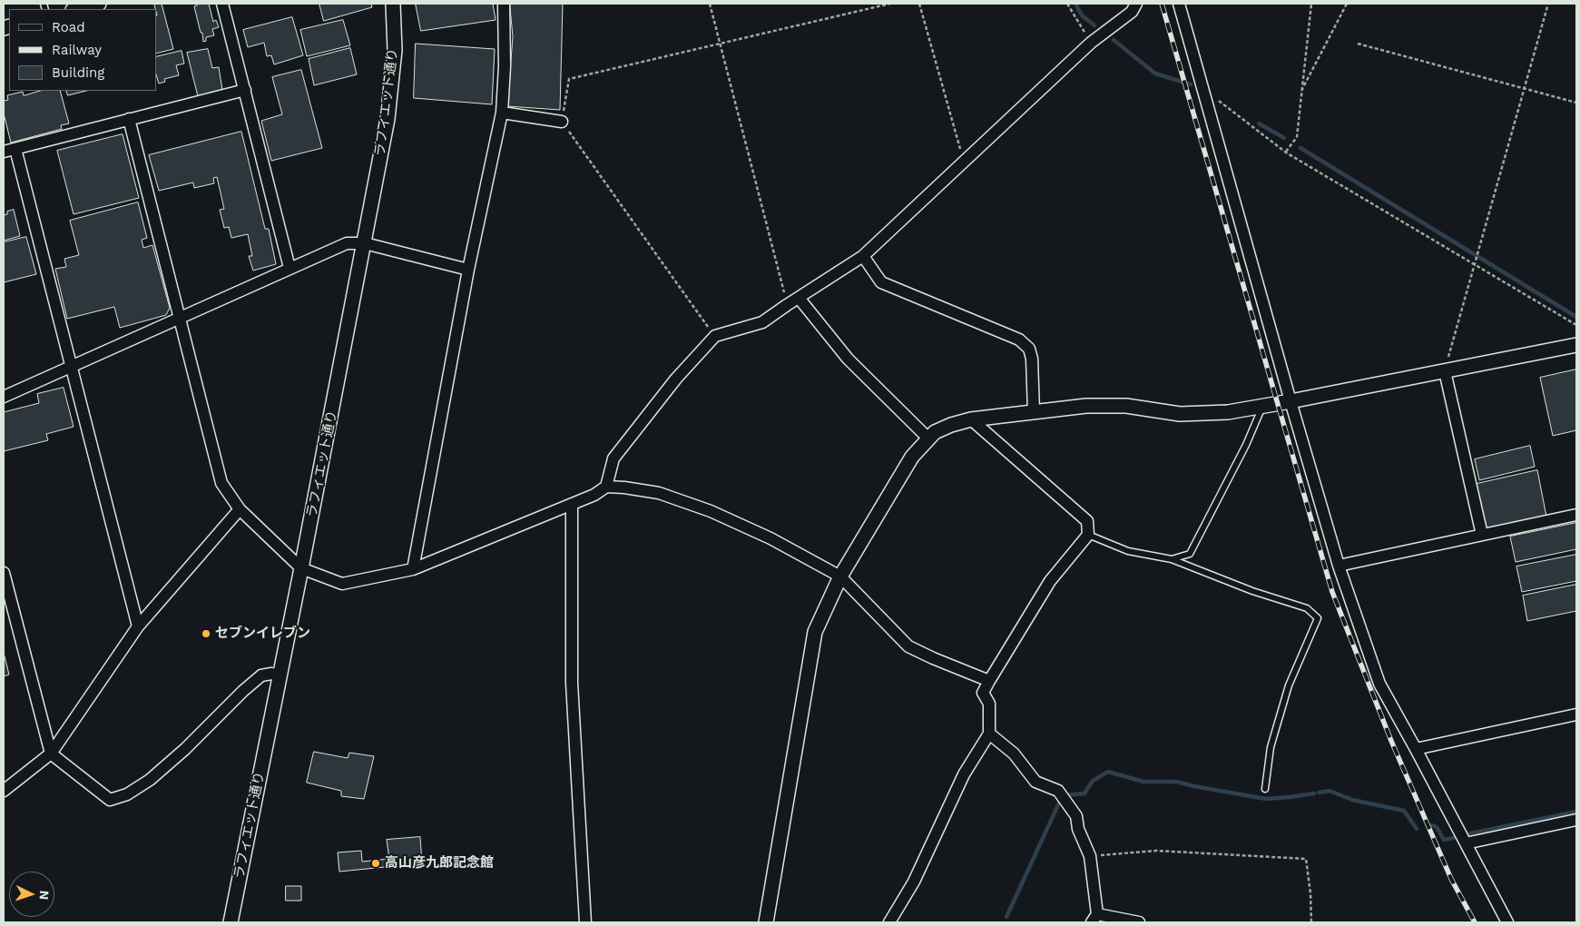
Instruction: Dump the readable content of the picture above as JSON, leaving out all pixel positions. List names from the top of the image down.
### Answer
{
  "streets": {
    "street": ["ラフィエット通り"]
  },
  "places": ["セブンイレブン", "高山彦九郎記念館"],
  "legend": ["Road", "Railway", "Building"],
  "north": "right"
}
